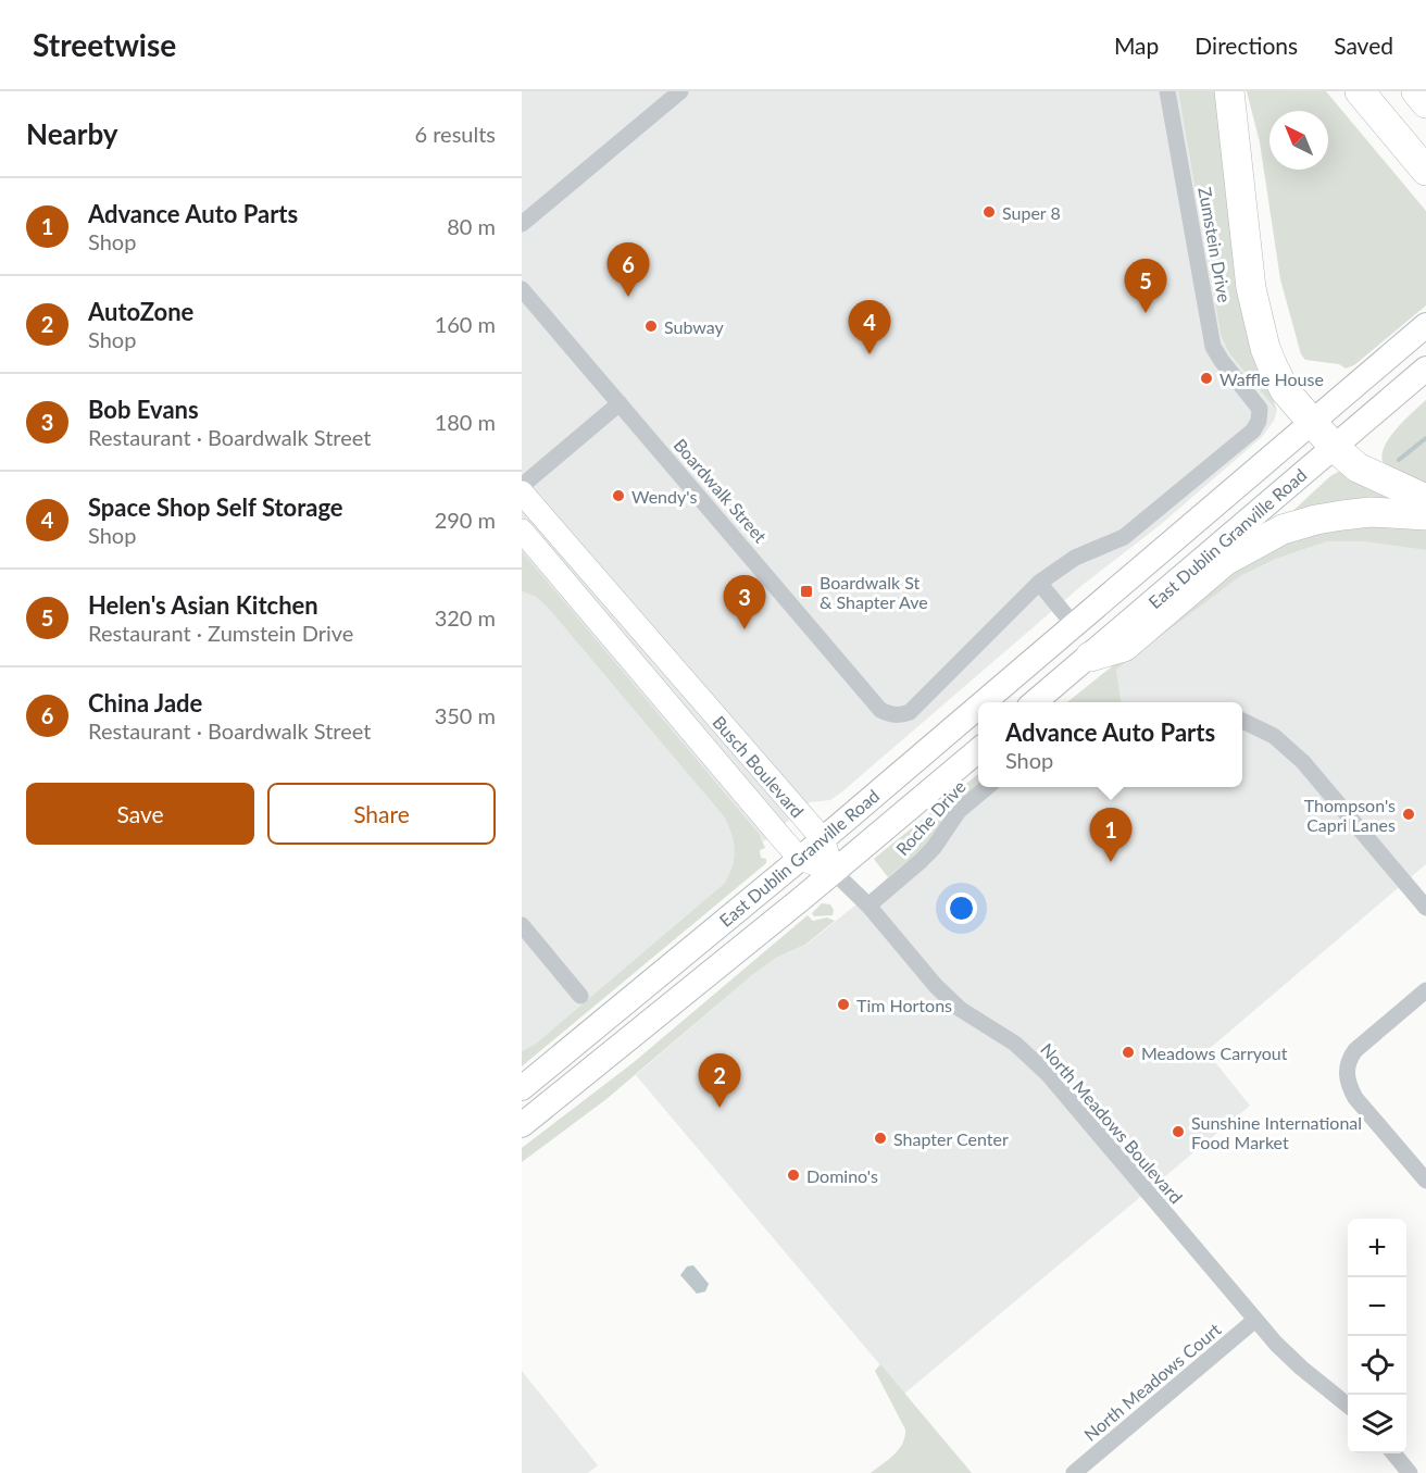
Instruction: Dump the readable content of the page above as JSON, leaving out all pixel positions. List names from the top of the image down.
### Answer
{
  "streets": {
    "main road": ["East Dublin Granville Road", "Busch Boulevard"],
    "street": [
      "Zumstein Drive",
      "Boardwalk Street",
      "Roche Drive",
      "North Meadows Boulevard",
      "North Meadows Court"
    ]
  },
  "crossings": [
    ["Zumstein Drive", "Boardwalk Street"],
    ["East Dublin Granville Road", "Busch Boulevard"],
    ["East Dublin Granville Road", "North Meadows Boulevard"],
    ["Busch Boulevard", "North Meadows Boulevard"],
    ["Roche Drive", "North Meadows Boulevard"],
    ["North Meadows Boulevard", "North Meadows Court"]
  ],
  "places": {
    "other": [
      "Super 8",
      "Subway",
      "Waffle House",
      "Wendy's",
      "Thompson's Capri Lanes",
      "Tim Hortons",
      "Meadows Carryout",
      "Sunshine International Food Market",
      "Shapter Center",
      "Domino's"
    ],
    "transit": ["Boardwalk St & Shapter Ave"]
  },
  "north": "top left",
  "page": {
    "header": "Streetwise",
    "nav": ["Map", "Directions", "Saved"],
    "heading": ["Nearby", "6 results"],
    "list": [
      {
        "mark": "1",
        "name": "Advance Auto Parts",
        "note": "Shop",
        "value": "80 m"
      },
      {
        "mark": "2",
        "name": "AutoZone",
        "note": "Shop",
        "value": "160 m"
      },
      {
        "mark": "3",
        "name": "Bob Evans",
        "note": "Restaurant · Boardwalk Street",
        "value": "180 m"
      },
      {
        "mark": "4",
        "name": "Space Shop Self Storage",
        "note": "Shop",
        "value": "290 m"
      },
      {
        "mark": "5",
        "name": "Helen's Asian Kitchen",
        "note": "Restaurant · Zumstein Drive",
        "value": "320 m"
      },
      {
        "mark": "6",
        "name": "China Jade",
        "note": "Restaurant · Boardwalk Street",
        "value": "350 m"
      }
    ],
    "pins": [
      "6",
      "5",
      "4",
      "3",
      "1",
      "2"
    ],
    "popup": ["Advance Auto Parts", "Shop"],
    "buttons": ["Save", "Share"],
    "map_buttons": ["+", "−"]
  }
}
